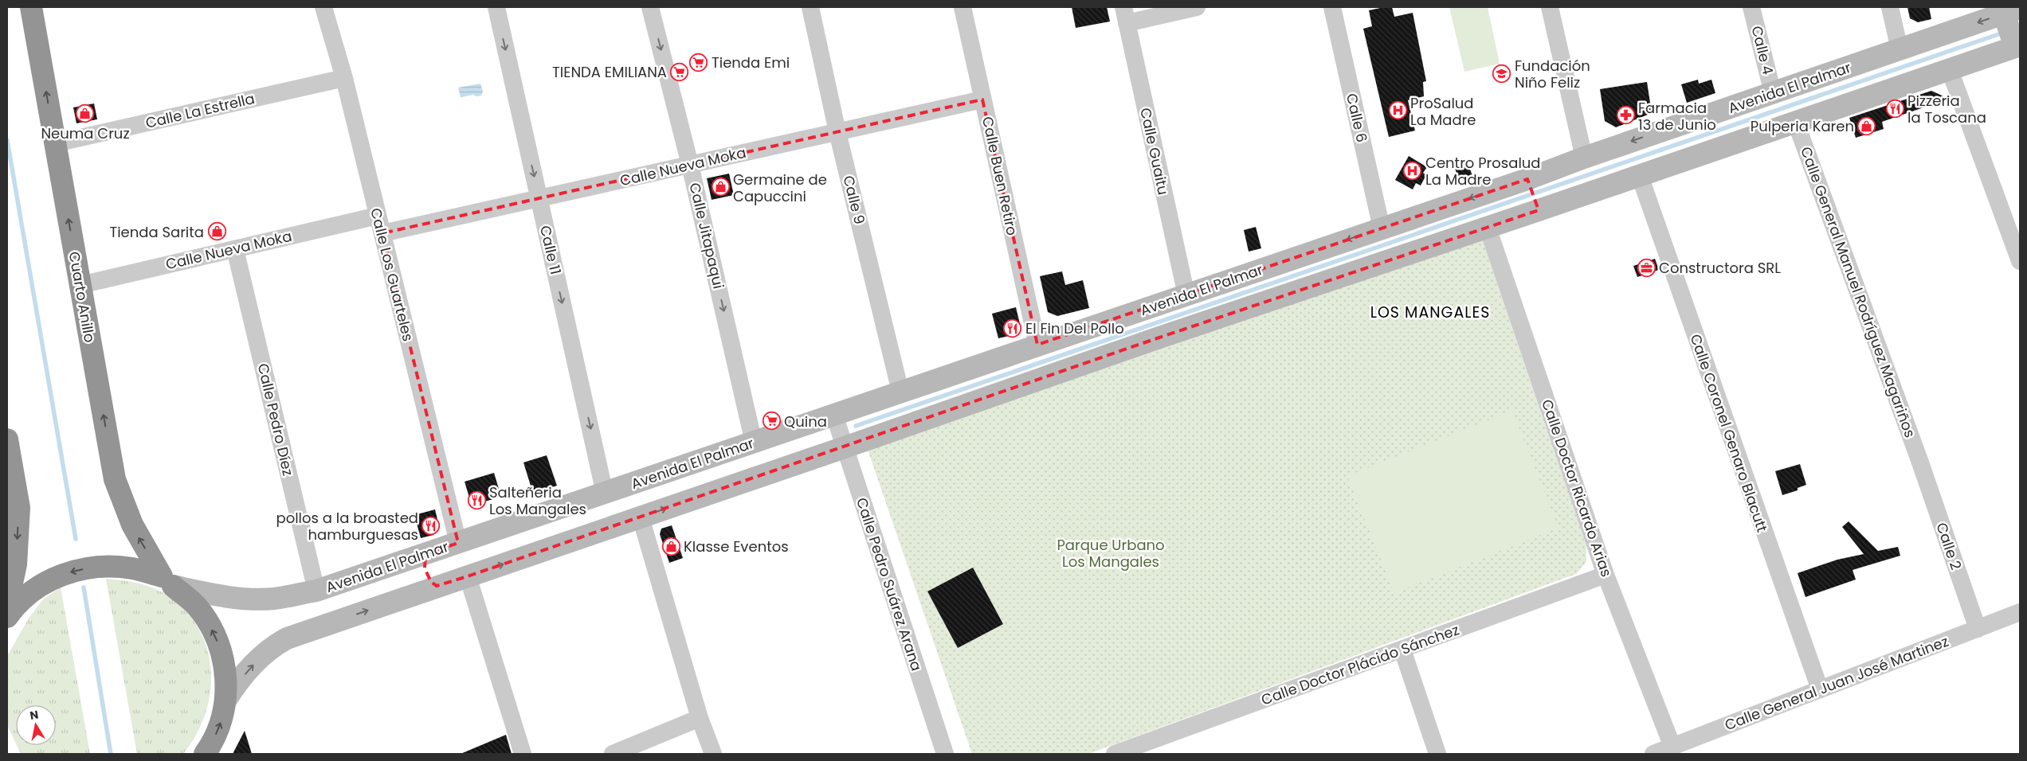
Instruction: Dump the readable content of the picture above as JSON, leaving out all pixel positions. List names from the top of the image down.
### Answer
{
  "streets": {
    "highway": ["Cuarto Anillo"],
    "street": [
      "Calle 4",
      "Avenida El Palmar",
      "Calle La Estrella",
      "Calle 6",
      "Calle Guaitu",
      "Calle Nueva Moka",
      "Calle Buen Retiro",
      "Calle 9",
      "Calle Jitapaqui",
      "Calle 11",
      "Calle Los Guarteles",
      "Calle General Manuel Rodríguez Magariños",
      "Calle Pedro Díez",
      "Calle Coronel Genaro Blacutt",
      "Calle Doctor Ricardo Arias",
      "Calle 2",
      "Calle Pedro Suárez Arana",
      "Calle Doctor Plácido Sánchez",
      "Calle General Juan José Martinez"
    ]
  },
  "crossings": [
    ["Calle 4", "Avenida El Palmar"],
    ["Avenida El Palmar", "Calle 6"],
    ["Avenida El Palmar", "Calle Guaitu"],
    ["Avenida El Palmar", "Calle Buen Retiro"],
    ["Avenida El Palmar", "Calle 9"],
    ["Avenida El Palmar", "Calle Jitapaqui"],
    ["Avenida El Palmar", "Calle 11"],
    ["Avenida El Palmar", "Calle Los Guarteles"],
    ["Avenida El Palmar", "Calle General Manuel Rodríguez Magariños"],
    ["Avenida El Palmar", "Cuarto Anillo"],
    ["Avenida El Palmar", "Calle Pedro Díez"],
    ["Avenida El Palmar", "Calle Coronel Genaro Blacutt"],
    ["Avenida El Palmar", "Calle Doctor Ricardo Arias"],
    ["Avenida El Palmar", "Calle Pedro Suárez Arana"],
    ["Calle La Estrella", "Calle Los Guarteles"],
    ["Calle La Estrella", "Cuarto Anillo"],
    ["Calle Nueva Moka", "Calle Buen Retiro"],
    ["Calle Nueva Moka", "Calle 9"],
    ["Calle Nueva Moka", "Calle Jitapaqui"],
    ["Calle Nueva Moka", "Calle 11"],
    ["Calle Nueva Moka", "Calle Los Guarteles"],
    ["Calle Nueva Moka", "Cuarto Anillo"],
    ["Calle Nueva Moka", "Calle Pedro Díez"],
    ["Calle General Manuel Rodríguez Magariños", "Calle 2"],
    ["Calle Coronel Genaro Blacutt", "Calle General Juan José Martinez"],
    ["Calle Doctor Ricardo Arias", "Calle Doctor Plácido Sánchez"],
    ["Calle Doctor Ricardo Arias", "Calle General Juan José Martinez"],
    ["Calle 2", "Calle General Juan José Martinez"]
  ],
  "one_way": ["Calle Jitapaqui", "Calle 11", "Cuarto Anillo"],
  "districts": ["LOS MANGALES"],
  "parks": ["Parque Urbano Los Mangales"],
  "places": {
    "supermarket": ["Tienda Emi", "TIENDA EMILIANA", "Quina"],
    "school or university": ["Fundación Niño Feliz"],
    "restaurant": [
      "Pizzeria la Toscana",
      "El Fin Del Pollo",
      "Salteñeria Los Mangales",
      "pollos a la broasted hamburguesas"
    ],
    "hospital": ["ProSalud La Madre", "Centro Prosalud La Madre"],
    "shop": [
      "Neuma Cruz",
      "Pulperia Karen",
      "Germaine de Capuccini",
      "Tienda Sarita",
      "Klasse Eventos"
    ],
    "pharmacy": ["Farmacia 13 de Junio"],
    "office": ["Constructora SRL"]
  },
  "north": "top"
}
